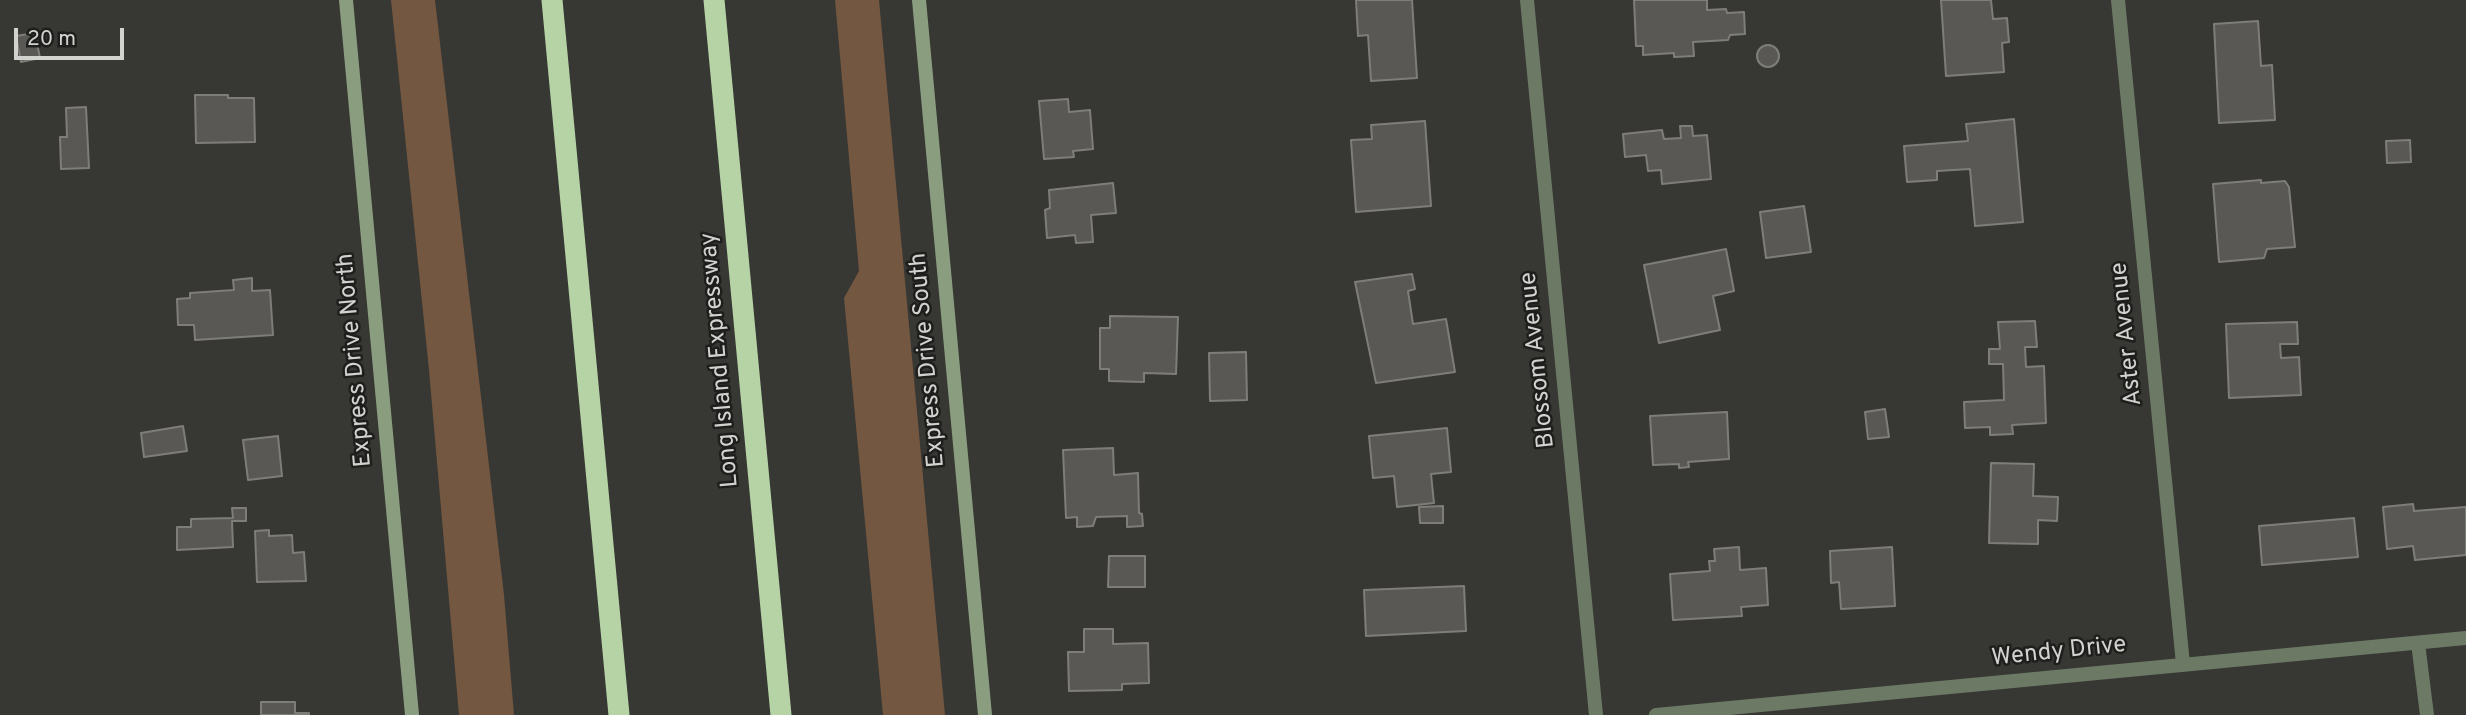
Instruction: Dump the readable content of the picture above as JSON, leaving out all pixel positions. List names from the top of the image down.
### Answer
{
  "streets": {
    "highway": ["Long Island Expressway"],
    "main road": ["Express Drive North", "Express Drive South"],
    "street": ["Aster Avenue", "Blossom Avenue", "Wendy Drive"]
  },
  "crossings": [
    ["Aster Avenue", "Wendy Drive"]
  ],
  "scale_bar": "20 m"
}
